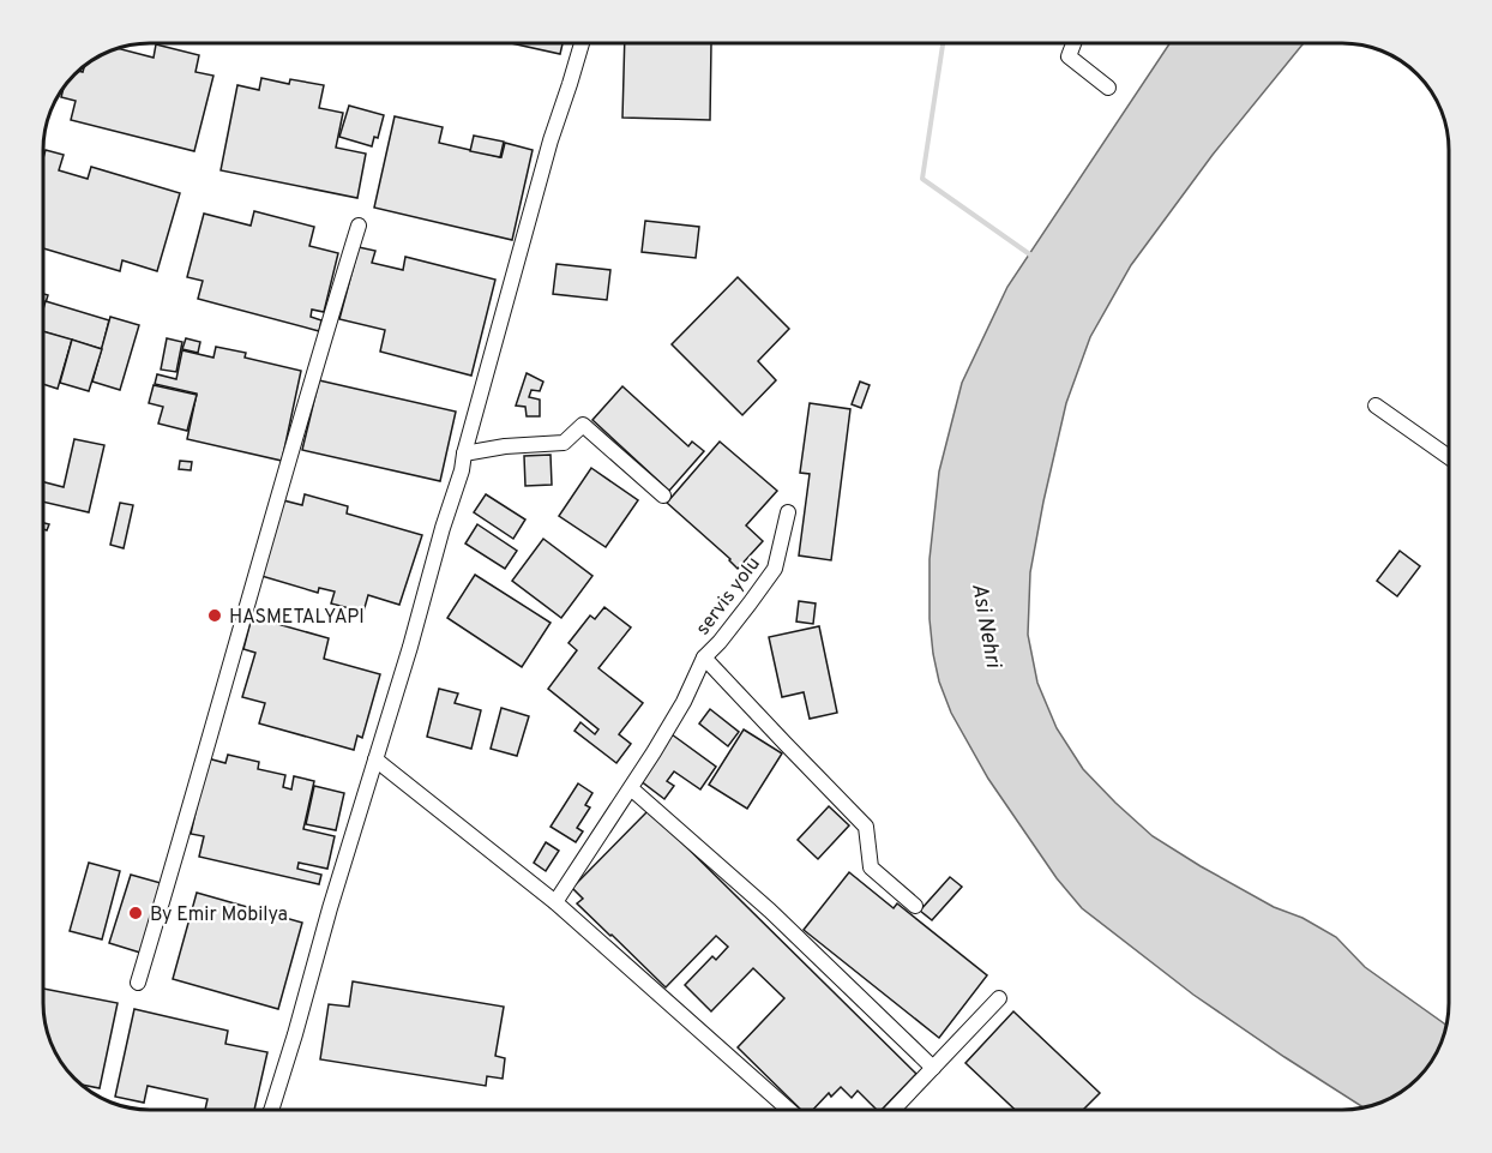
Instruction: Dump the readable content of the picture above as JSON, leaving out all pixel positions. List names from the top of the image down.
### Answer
{
  "streets": {
    "street": ["servis yolu"]
  },
  "water": ["Asi Nehri"],
  "places": ["HASMETALYAPI", "By Emir Mobilya"]
}
